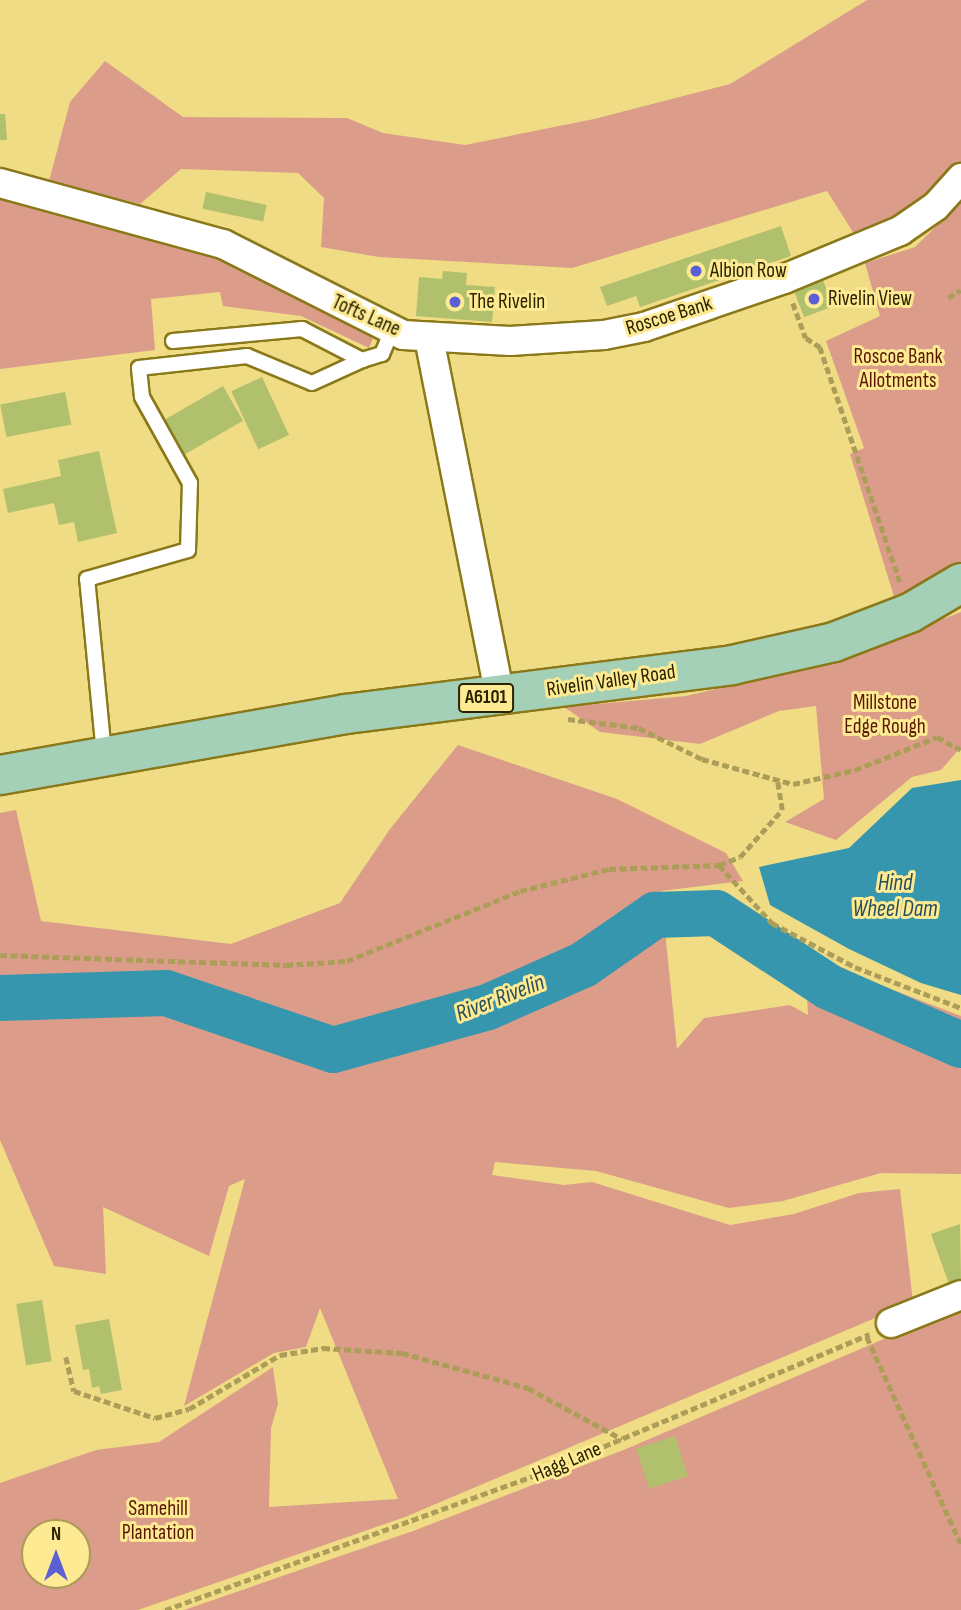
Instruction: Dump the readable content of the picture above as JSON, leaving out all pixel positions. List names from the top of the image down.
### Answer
{
  "streets": {
    "main road": ["Rivelin Valley Road", "A6101"],
    "street": ["Tofts Lane", "Roscoe Bank"],
    "path": ["Hagg Lane"]
  },
  "crossings": [
    ["Tofts Lane", "Roscoe Bank"],
    ["Tofts Lane", "Rivelin Valley Road"]
  ],
  "water": ["Hind Wheel Dam", "River Rivelin"],
  "parks": ["Roscoe Bank Allotments", "Millstone Edge Rough", "Samehill Plantation"],
  "places": ["Albion Row", "Rivelin View", "The Rivelin"],
  "north": "top"
}
